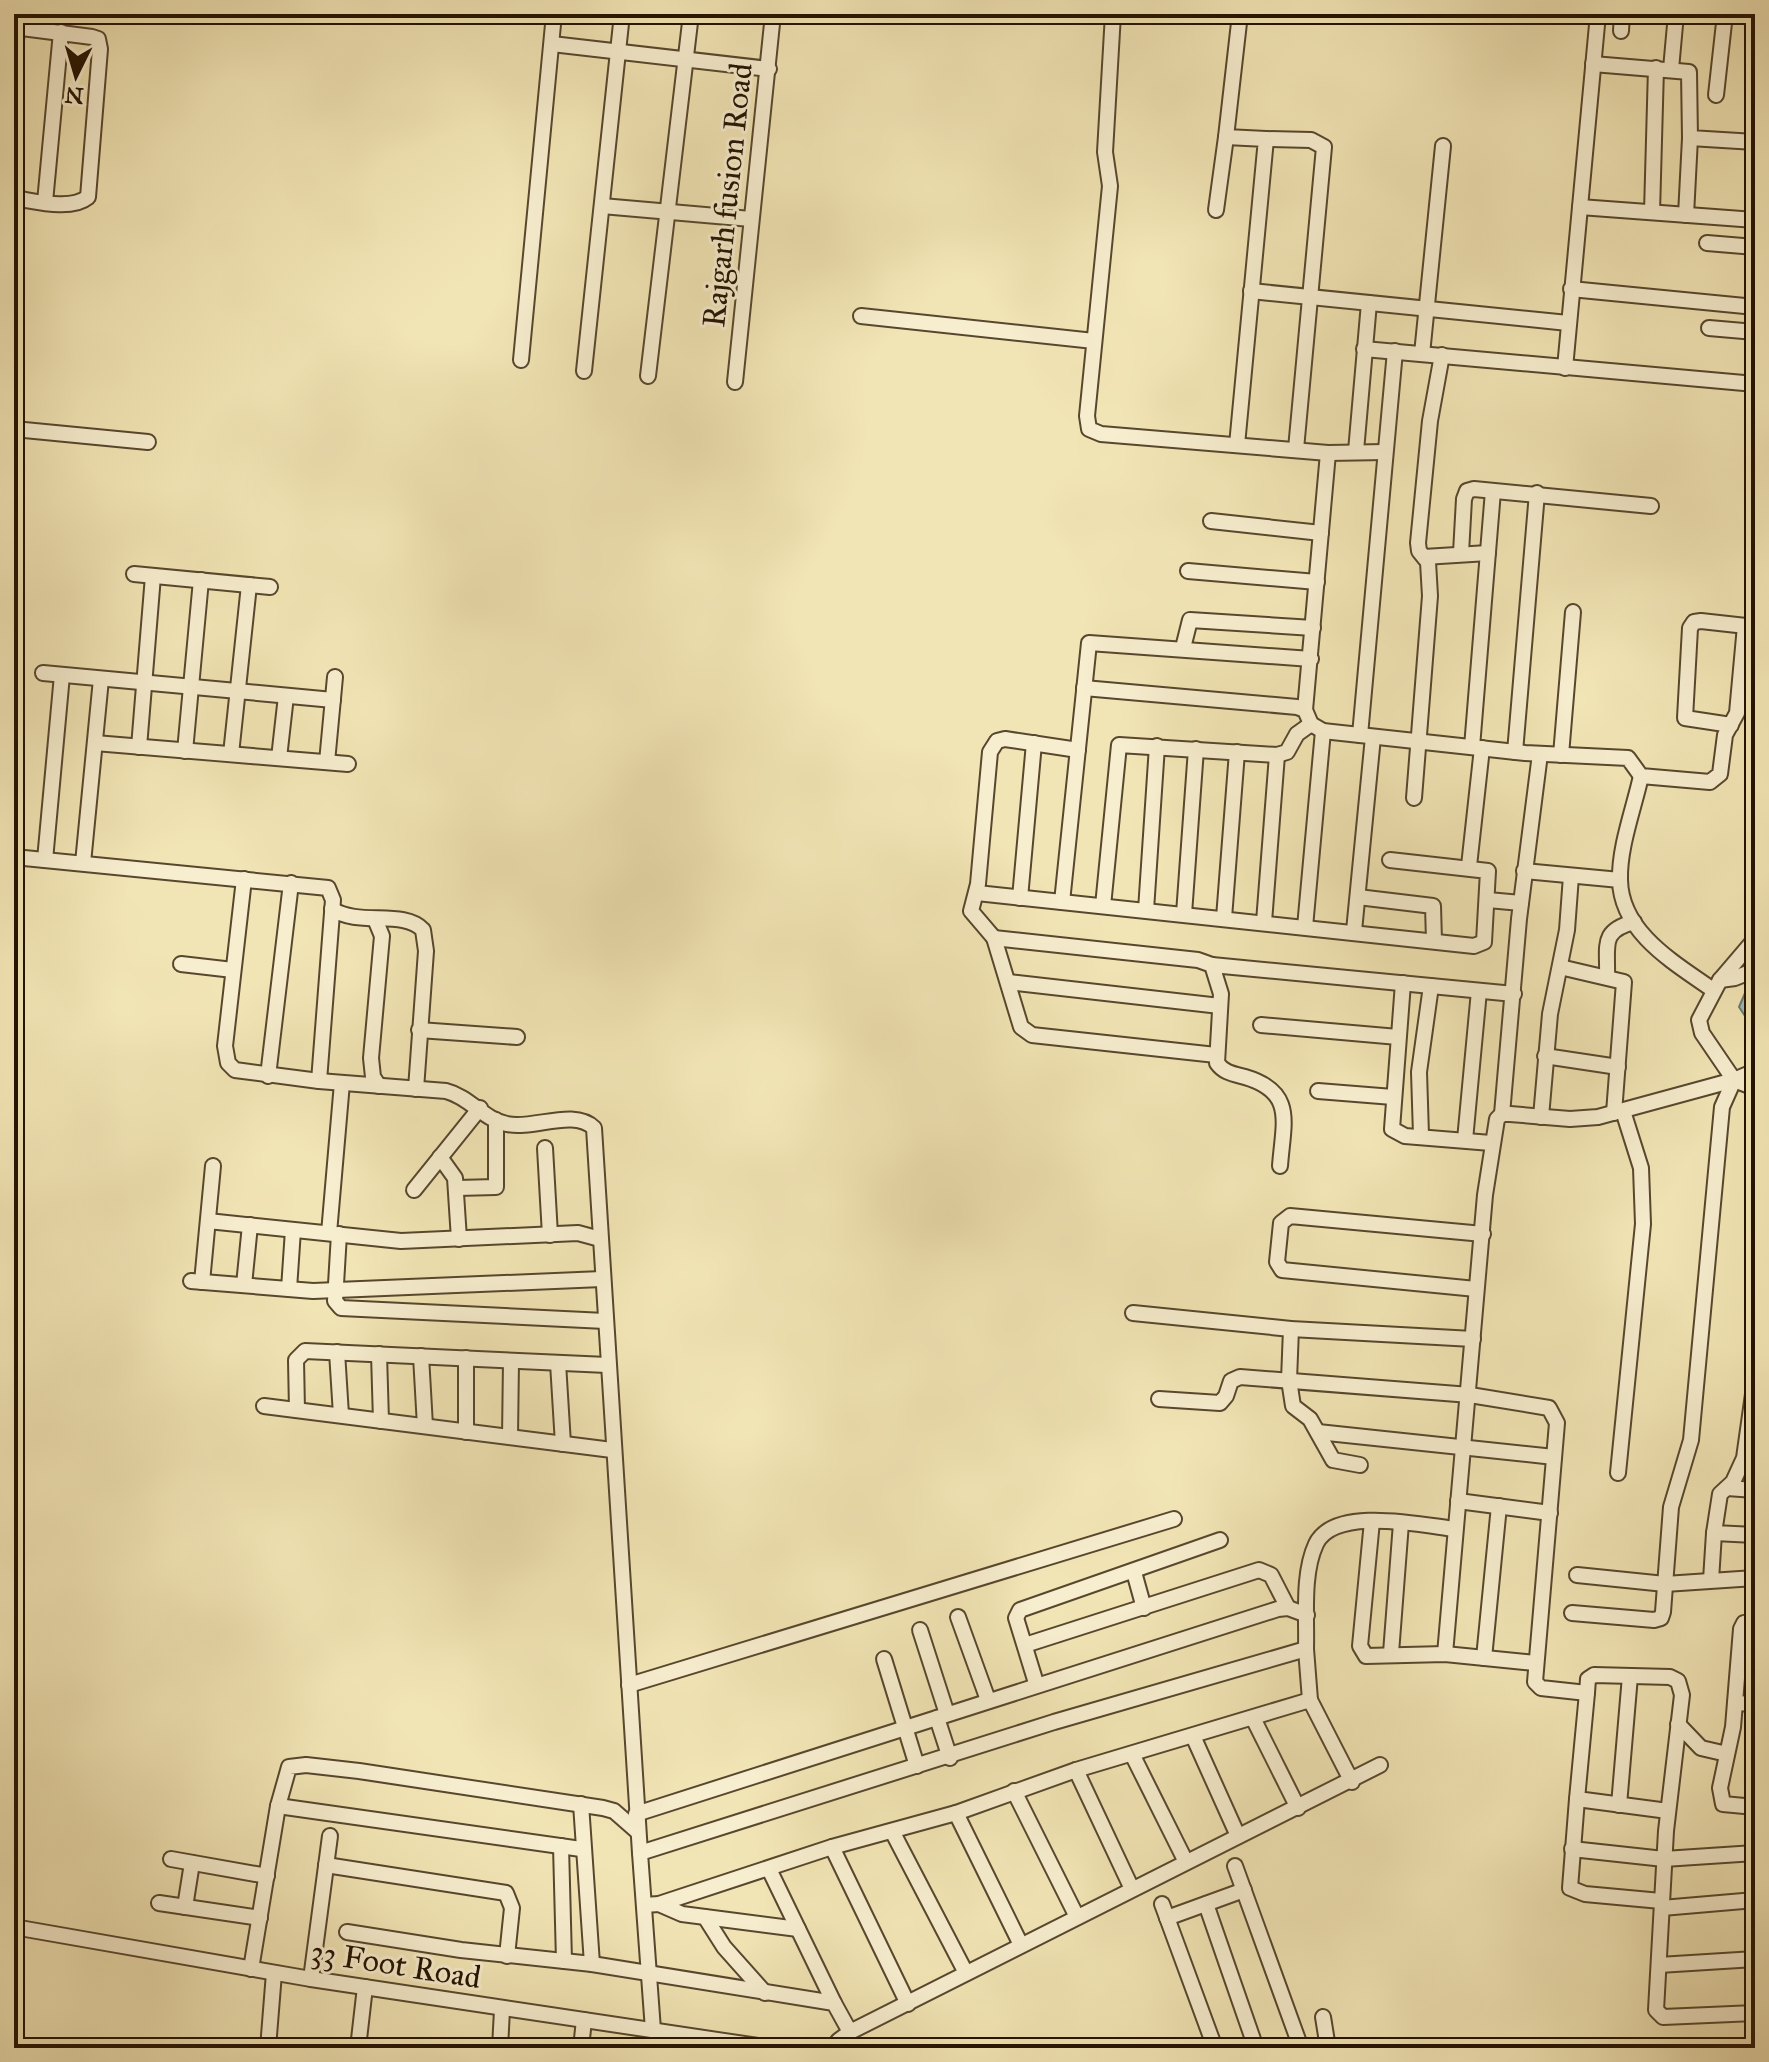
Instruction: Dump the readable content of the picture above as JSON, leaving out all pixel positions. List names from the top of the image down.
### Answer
{
  "streets": {
    "street": ["Rajgarh fusion Road", "33 Foot Road"]
  },
  "north": "bottom"
}
